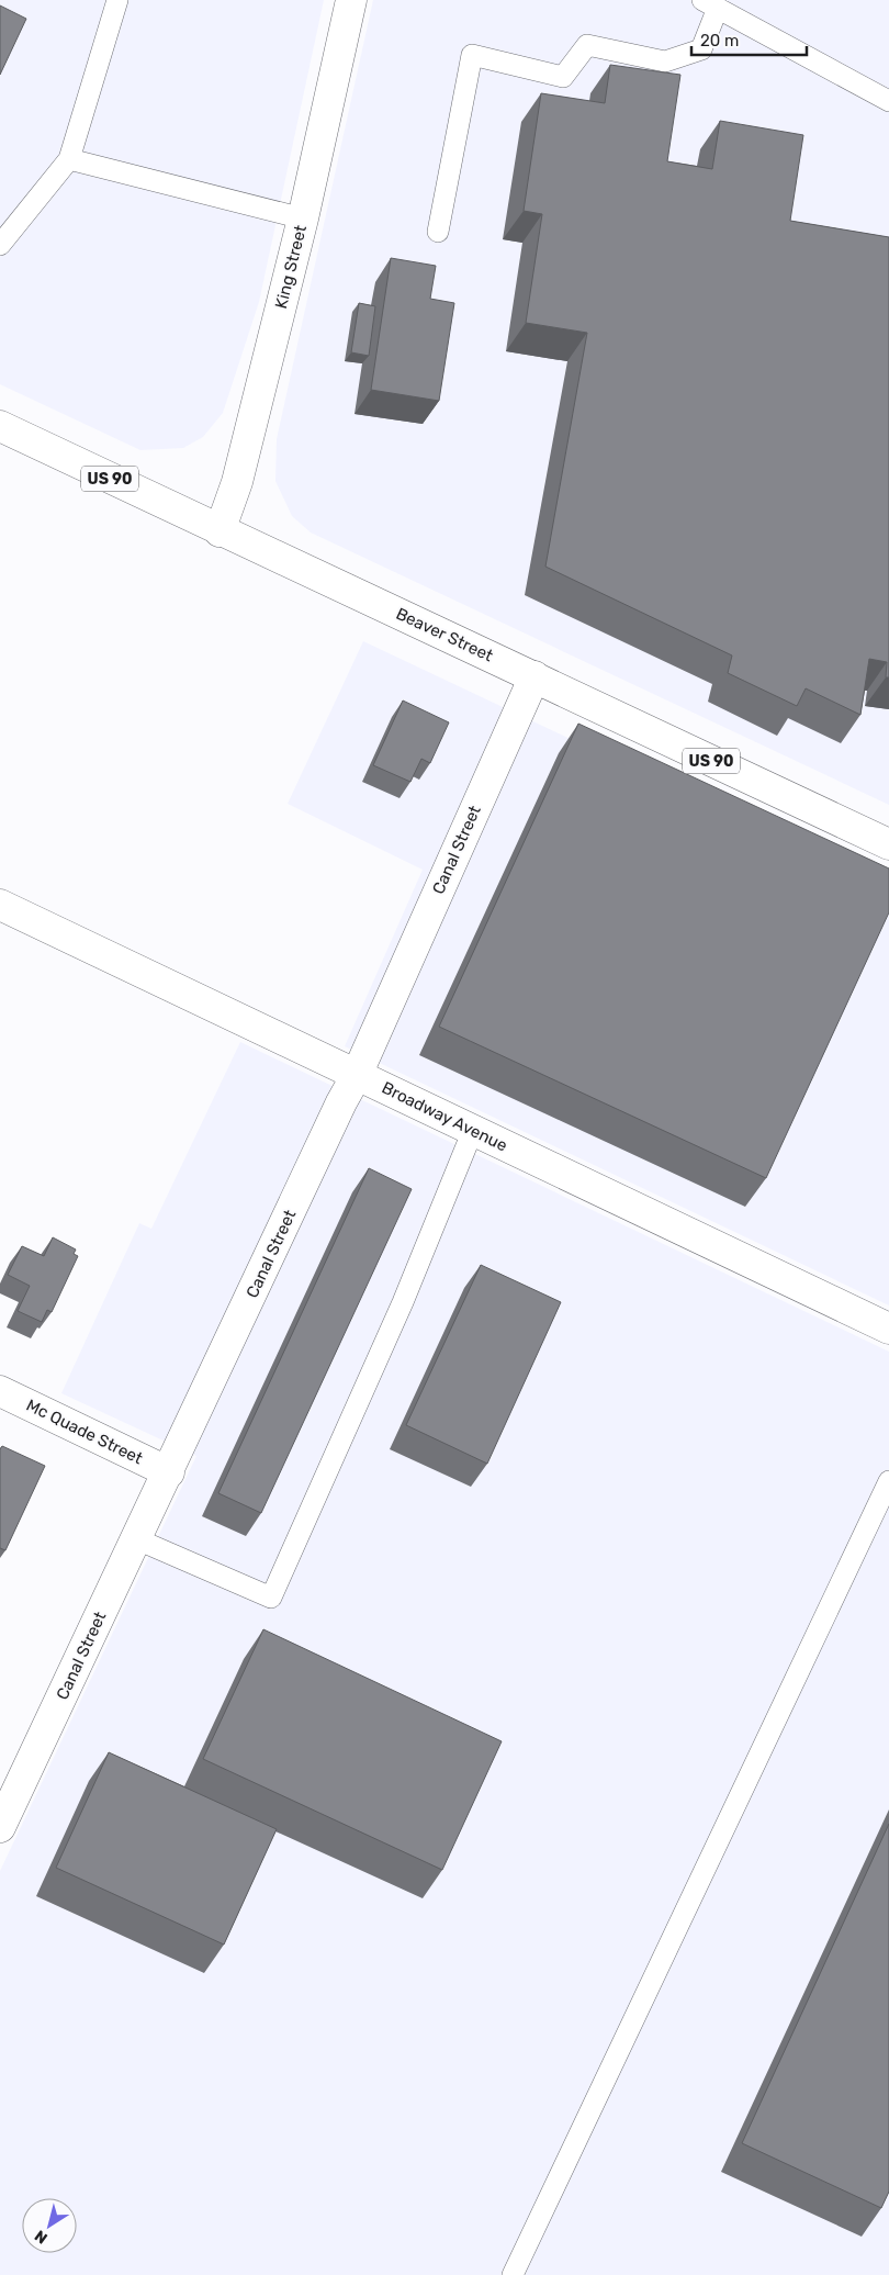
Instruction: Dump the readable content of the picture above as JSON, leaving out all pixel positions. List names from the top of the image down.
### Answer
{
  "streets": {
    "street": [
      "King Street",
      "US 90",
      "Beaver Street",
      "Canal Street",
      "Broadway Avenue",
      "Mc Quade Street"
    ]
  },
  "crossings": [
    ["King Street", "Beaver Street"],
    ["Beaver Street", "Canal Street"],
    ["Canal Street", "Broadway Avenue"],
    ["Canal Street", "Mc Quade Street"]
  ],
  "scale_bar": "20 m",
  "north": "bottom left"
}
